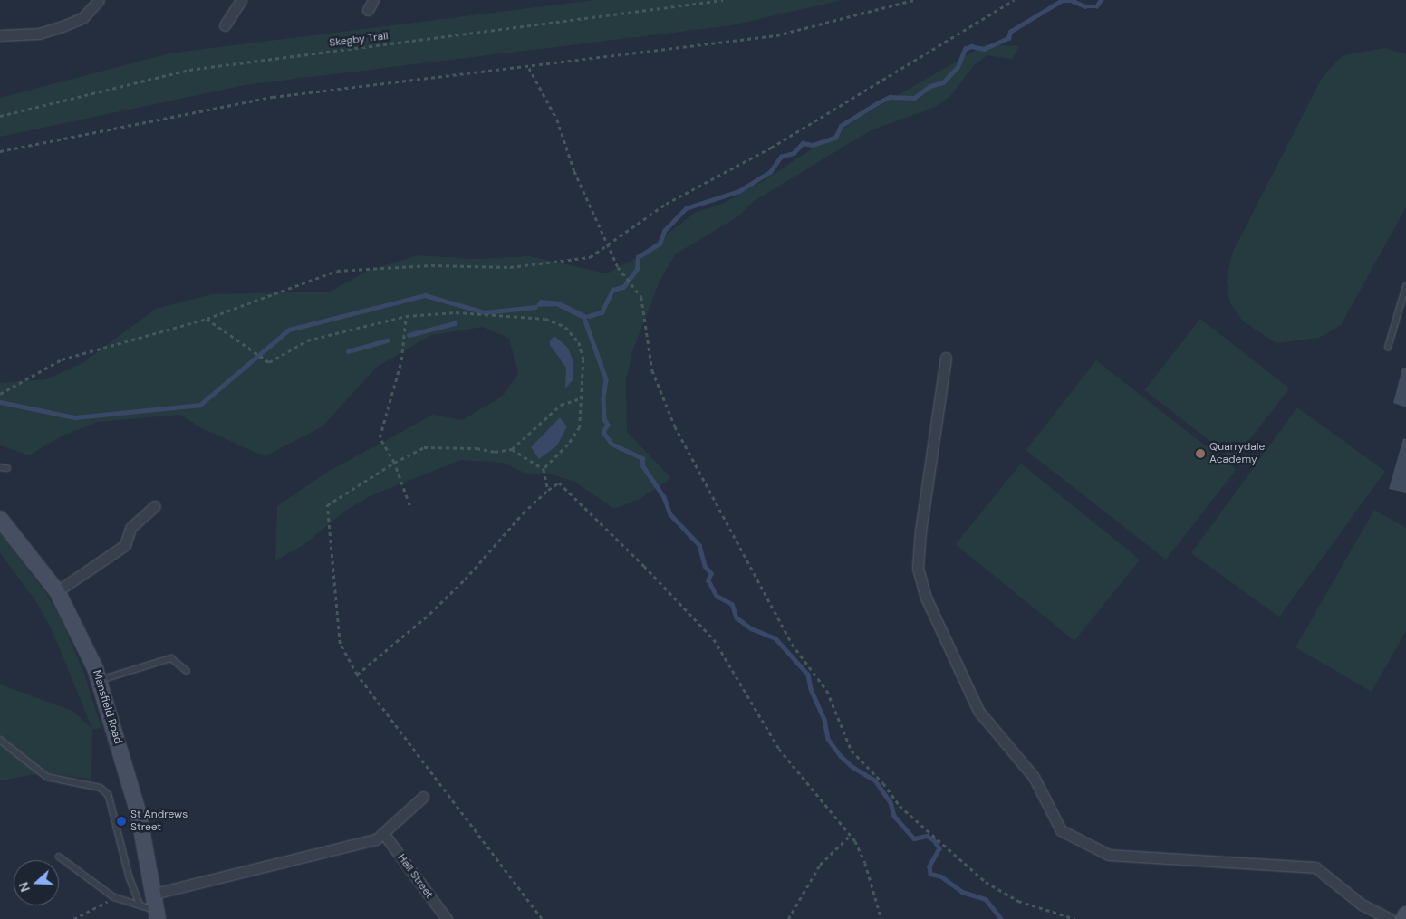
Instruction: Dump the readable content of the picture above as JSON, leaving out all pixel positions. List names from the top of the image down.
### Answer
{
  "streets": {
    "main road": ["Mansfield Road"],
    "street": ["Hall Street"],
    "path": ["Skegby Trail"]
  },
  "places": ["Quarrydale Academy", "St Andrews Street"],
  "north": "left"
}
